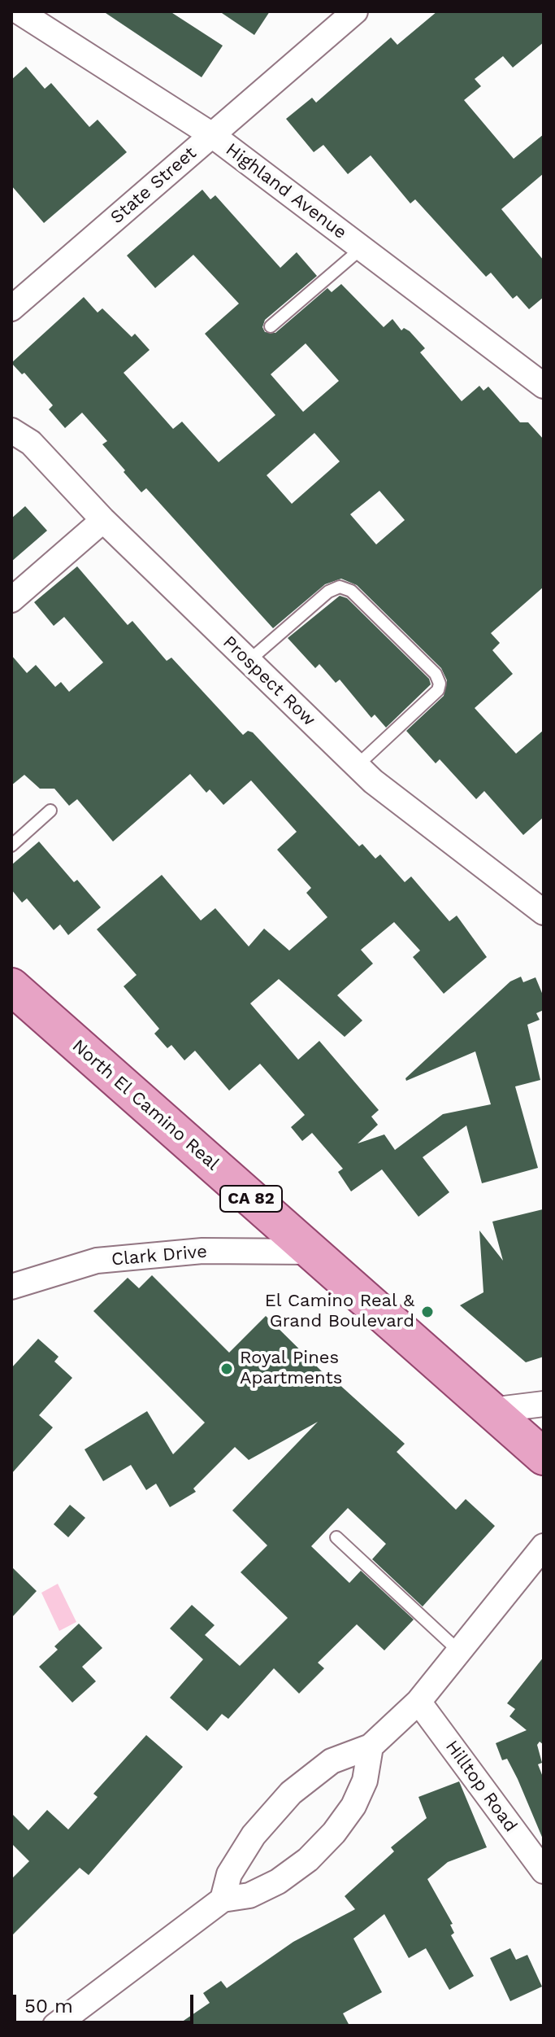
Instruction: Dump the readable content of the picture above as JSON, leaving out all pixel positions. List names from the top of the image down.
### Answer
{
  "streets": {
    "main road": ["North El Camino Real", "CA 82"],
    "street": [
      "State Street",
      "Highland Avenue",
      "Prospect Row",
      "Clark Drive",
      "Hilltop Road"
    ]
  },
  "crossings": [
    ["State Street", "Highland Avenue"],
    ["North El Camino Real", "Clark Drive"]
  ],
  "places": ["El Camino Real & Grand Boulevard", "Royal Pines Apartments"],
  "scale_bar": "50 m"
}
